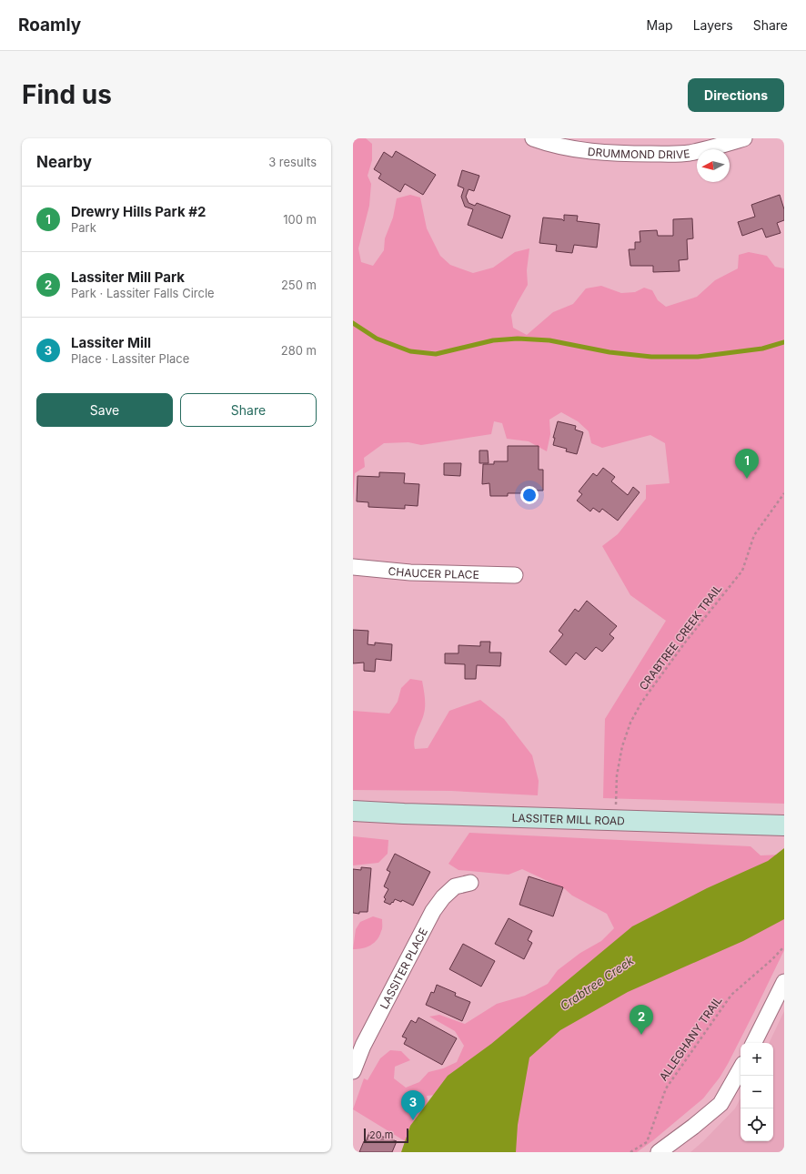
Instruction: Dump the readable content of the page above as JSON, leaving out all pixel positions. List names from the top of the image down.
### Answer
{
  "streets": {
    "main road": ["LASSITER MILL ROAD"],
    "street": ["DRUMMOND DRIVE", "CHAUCER PLACE", "LASSITER PLACE"],
    "path": ["CRABTREE CREEK TRAIL", "ALLEGHANY TRAIL"]
  },
  "water": ["Crabtree Creek"],
  "scale_bar": "20 m",
  "north": "left",
  "page": {
    "header": "Roamly",
    "nav": ["Map", "Layers", "Share"],
    "buttons": [
      "Directions",
      ["Save", "Share"]
    ],
    "title": "Find us",
    "heading": ["Nearby", "3 results"],
    "list": [
      {
        "mark": "1",
        "name": "Drewry Hills Park #2",
        "note": "Park",
        "value": "100 m"
      },
      {
        "mark": "2",
        "name": "Lassiter Mill Park",
        "note": "Park · Lassiter Falls Circle",
        "value": "250 m"
      },
      {
        "mark": "3",
        "name": "Lassiter Mill",
        "note": "Place · Lassiter Place",
        "value": "280 m"
      }
    ],
    "pins": ["1", "2", "3"],
    "map_buttons": ["+", "−"],
    "scale": "20 m"
  }
}
